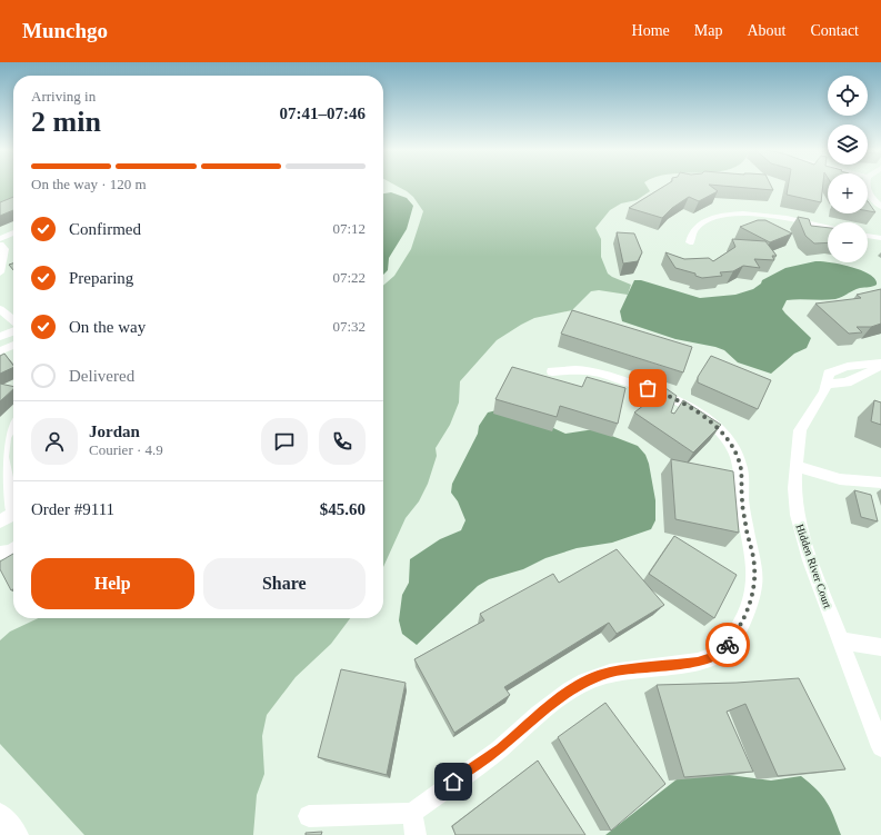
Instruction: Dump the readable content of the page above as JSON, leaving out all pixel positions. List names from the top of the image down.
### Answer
{
  "streets": {
    "street": ["Hidden River Court"]
  },
  "page": {
    "header": "Munchgo",
    "nav": [
      "Home",
      "Map",
      "About",
      "Contact"
    ],
    "map_buttons": ["+", "−"],
    "heading": ["2 min", "Arriving in", "07:41–07:46"],
    "panel": [
      "Jordan",
      "Courier · 4.9",
      "Order #9111",
      "$45.60"
    ],
    "bar": "On the way · 120 m",
    "list": [
      ["Confirmed", "07:12"],
      ["Preparing", "07:22"],
      ["On the way", "07:32"],
      "Delivered"
    ],
    "buttons": ["Help", "Share"]
  }
}
